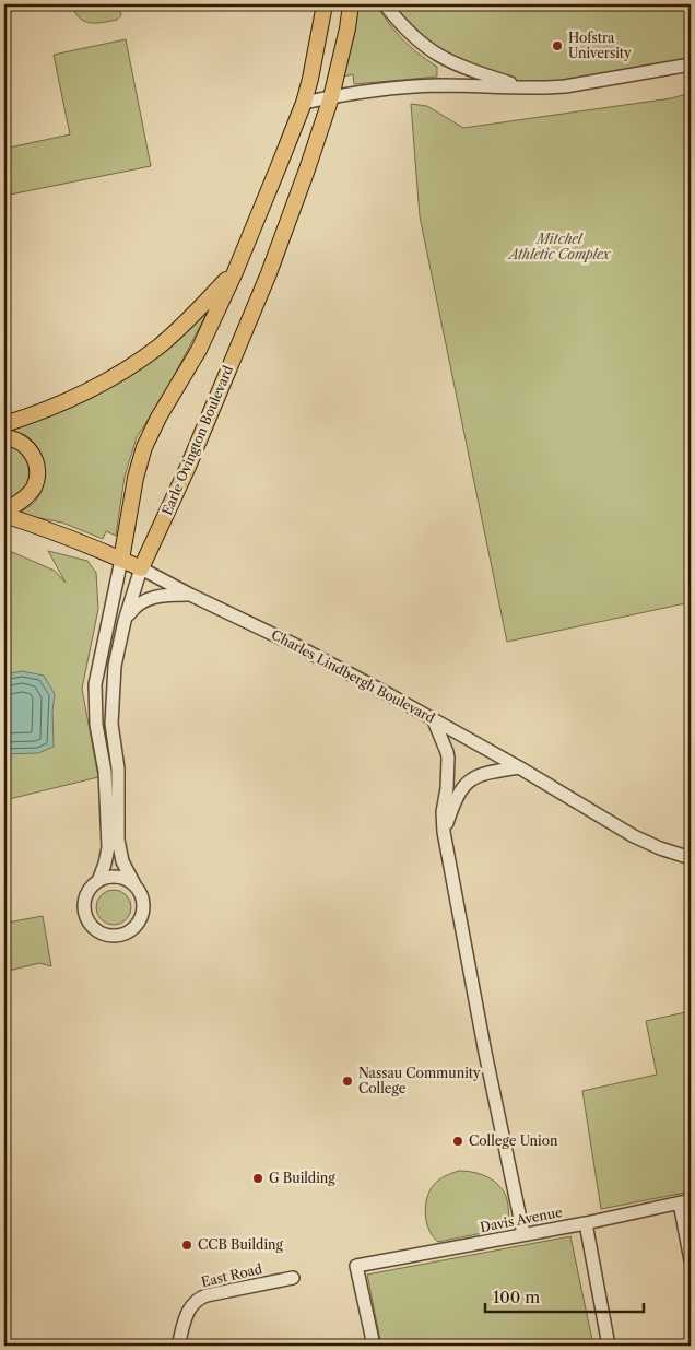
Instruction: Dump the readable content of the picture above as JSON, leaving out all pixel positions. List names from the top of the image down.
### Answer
{
  "streets": {
    "main road": ["Earle Ovington Boulevard", "Charles Lindbergh Boulevard"],
    "street": ["Davis Avenue", "East Road"]
  },
  "crossings": [
    ["Earle Ovington Boulevard", "Charles Lindbergh Boulevard"]
  ],
  "parks": ["Mitchel Athletic Complex"],
  "places": [
    "Hofstra University",
    "Nassau Community College",
    "College Union",
    "G Building",
    "CCB Building"
  ],
  "scale_bar": "100 m"
}
